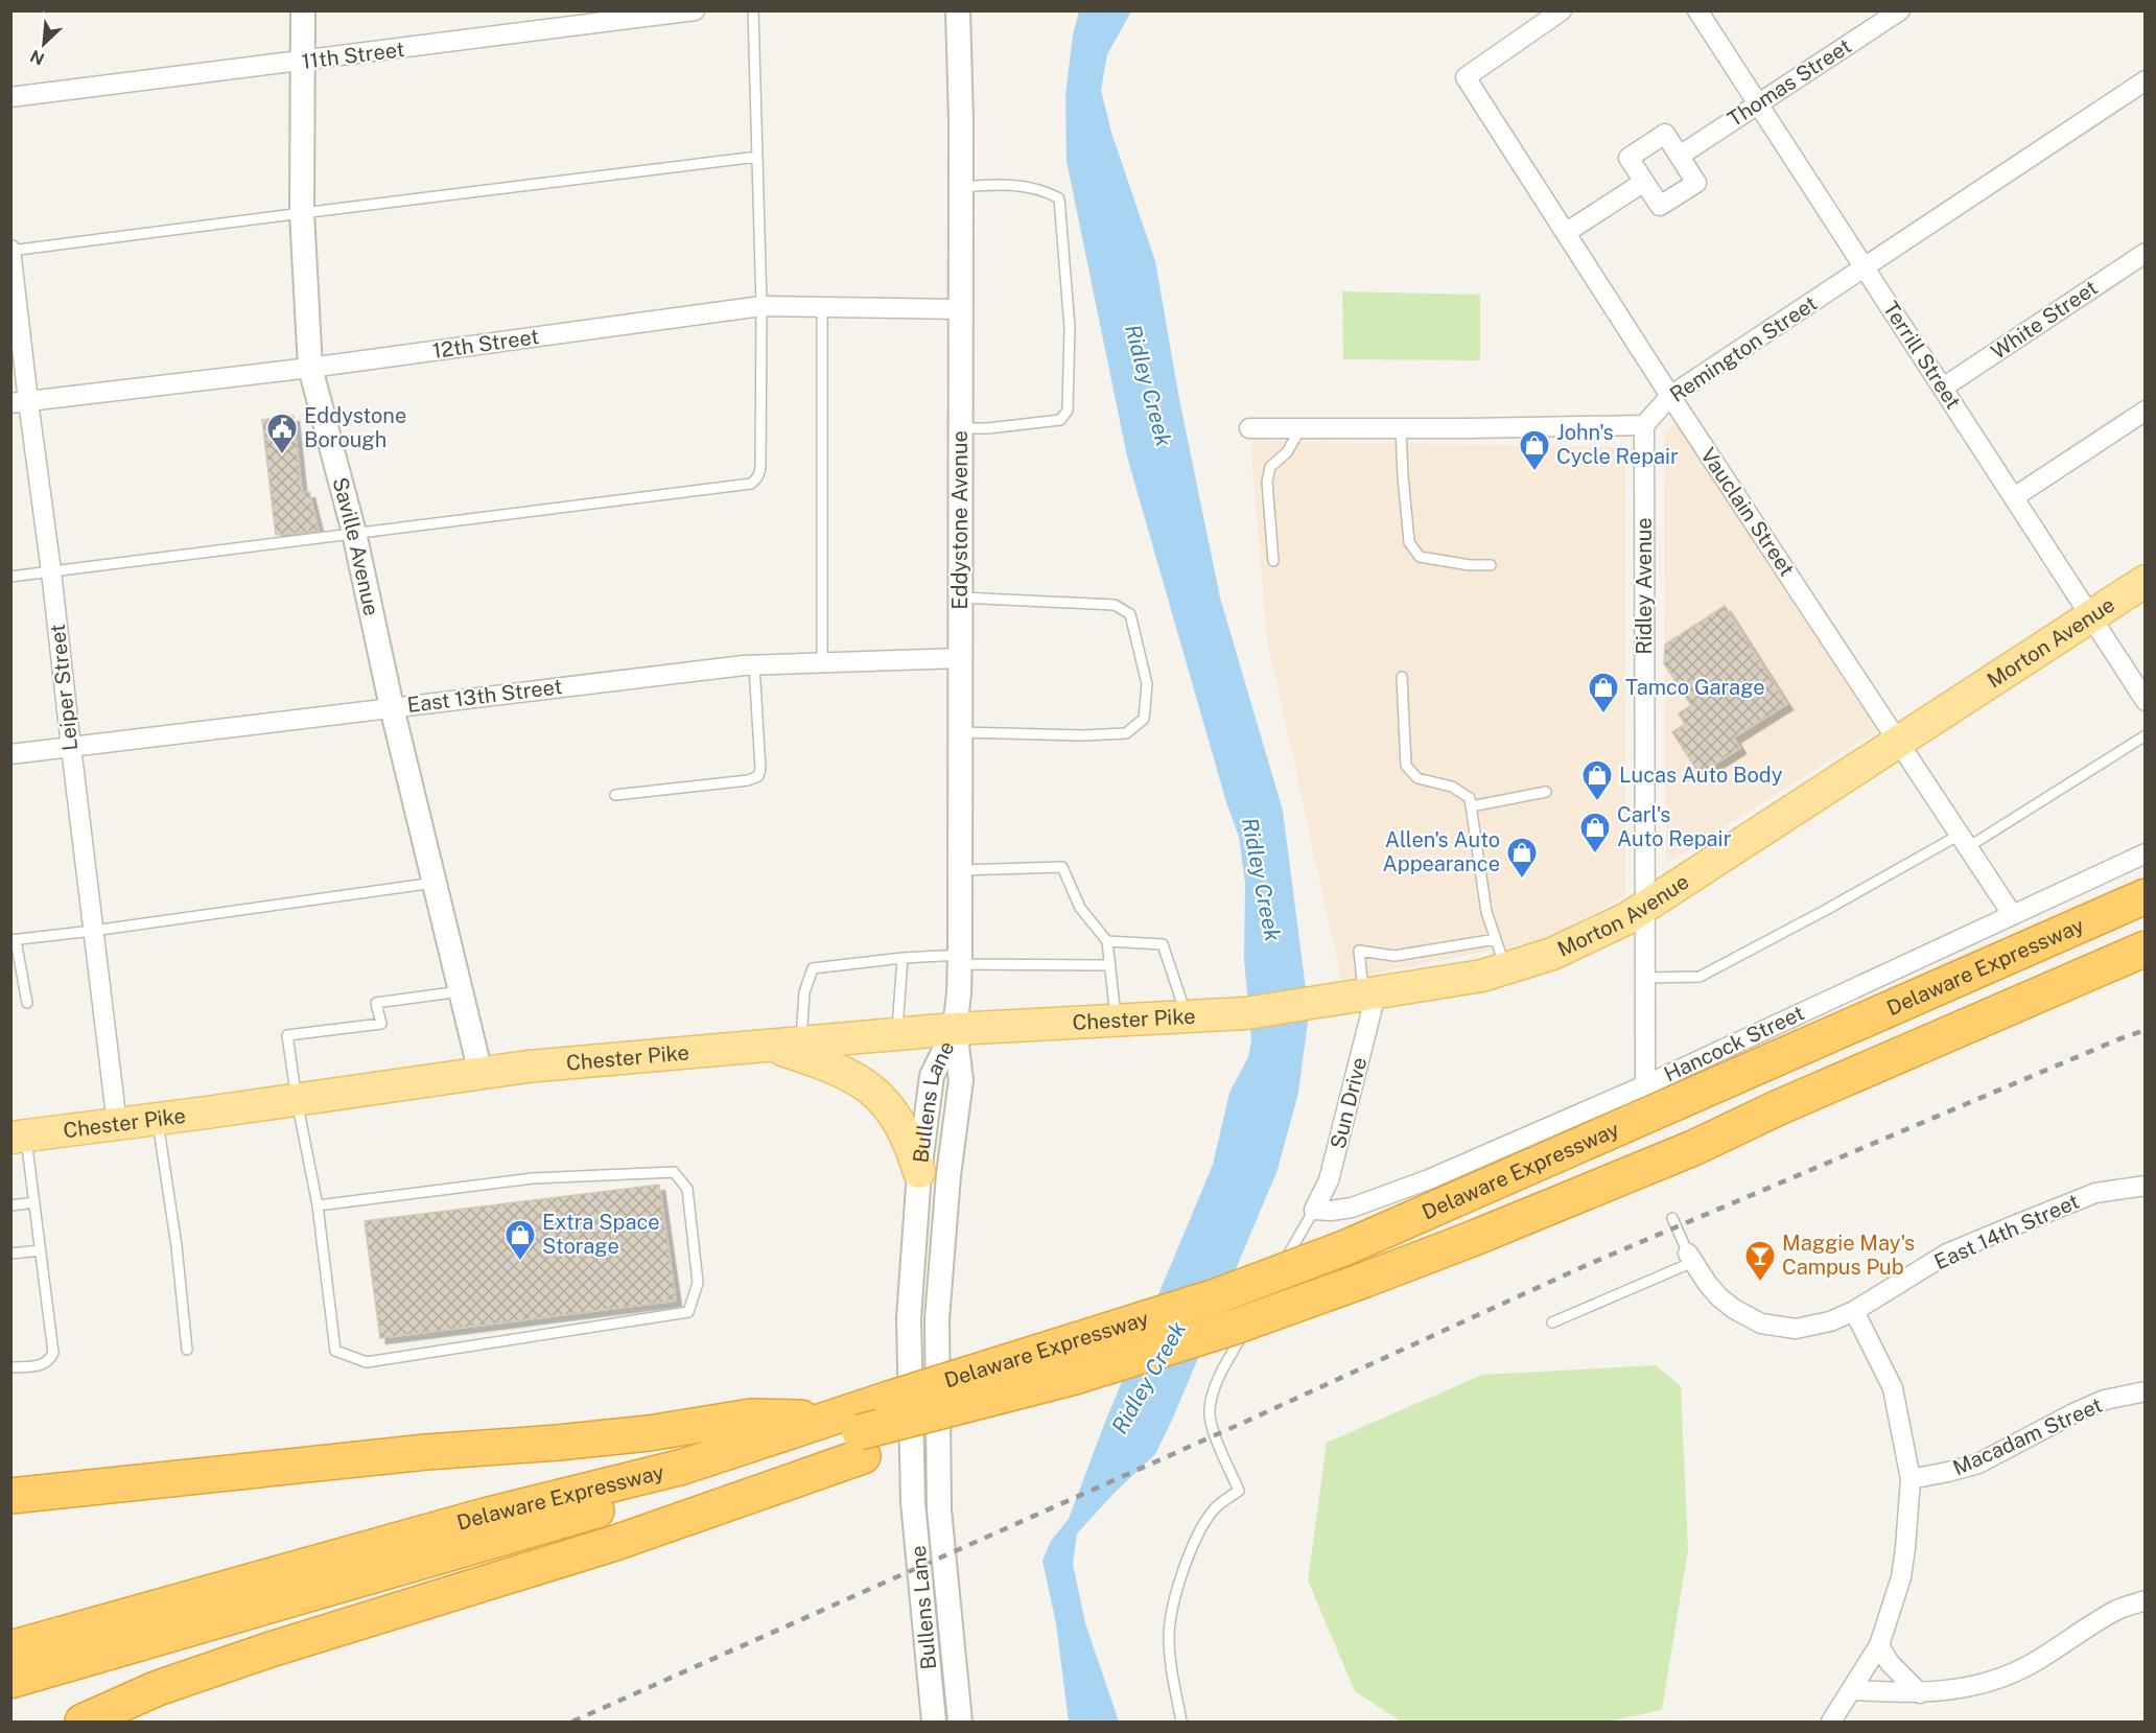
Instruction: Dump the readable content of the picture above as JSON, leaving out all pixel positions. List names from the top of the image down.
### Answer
{
  "streets": {
    "highway": ["Delaware Expressway"],
    "main road": ["Morton Avenue", "Chester Pike"],
    "street": [
      "11th Street",
      "Thomas Street",
      "White Street",
      "12th Street",
      "Remington Street",
      "Terrill Street",
      "Vauclain Street",
      "Eddystone Avenue",
      "Saville Avenue",
      "Ridley Avenue",
      "Leiper Street",
      "East 13th Street",
      "Hancock Street",
      "Sun Drive",
      "Bullens Lane",
      "East 14th Street",
      "Macadam Street"
    ]
  },
  "crossings": [
    ["11th Street", "Saville Avenue"],
    ["Thomas Street", "Terrill Street"],
    ["White Street", "Terrill Street"],
    ["12th Street", "Eddystone Avenue"],
    ["12th Street", "Saville Avenue"],
    ["12th Street", "Leiper Street"],
    ["Remington Street", "Terrill Street"],
    ["Remington Street", "Vauclain Street"],
    ["Remington Street", "Ridley Avenue"],
    ["Terrill Street", "Morton Avenue"],
    ["Vauclain Street", "Morton Avenue"],
    ["Vauclain Street", "Hancock Street"],
    ["Eddystone Avenue", "East 13th Street"],
    ["Eddystone Avenue", "Chester Pike"],
    ["Eddystone Avenue", "Bullens Lane"],
    ["Saville Avenue", "East 13th Street"],
    ["Saville Avenue", "Chester Pike"],
    ["Ridley Avenue", "Morton Avenue"],
    ["Ridley Avenue", "Hancock Street"],
    ["Morton Avenue", "Chester Pike"],
    ["Morton Avenue", "Sun Drive"],
    ["Leiper Street", "East 13th Street"],
    ["Leiper Street", "Chester Pike"],
    ["Chester Pike", "Bullens Lane"],
    ["Hancock Street", "Sun Drive"]
  ],
  "water": ["Ridley Creek"],
  "places": {
    "public building": ["Eddystone Borough"],
    "shop": [
      "John's Cycle Repair",
      "Tamco Garage",
      "Lucas Auto Body",
      "Carl's Auto Repair",
      "Allen's Auto Appearance",
      "Extra Space Storage"
    ],
    "bar": ["Maggie May's Campus Pub"]
  },
  "north": "bottom left"
}
